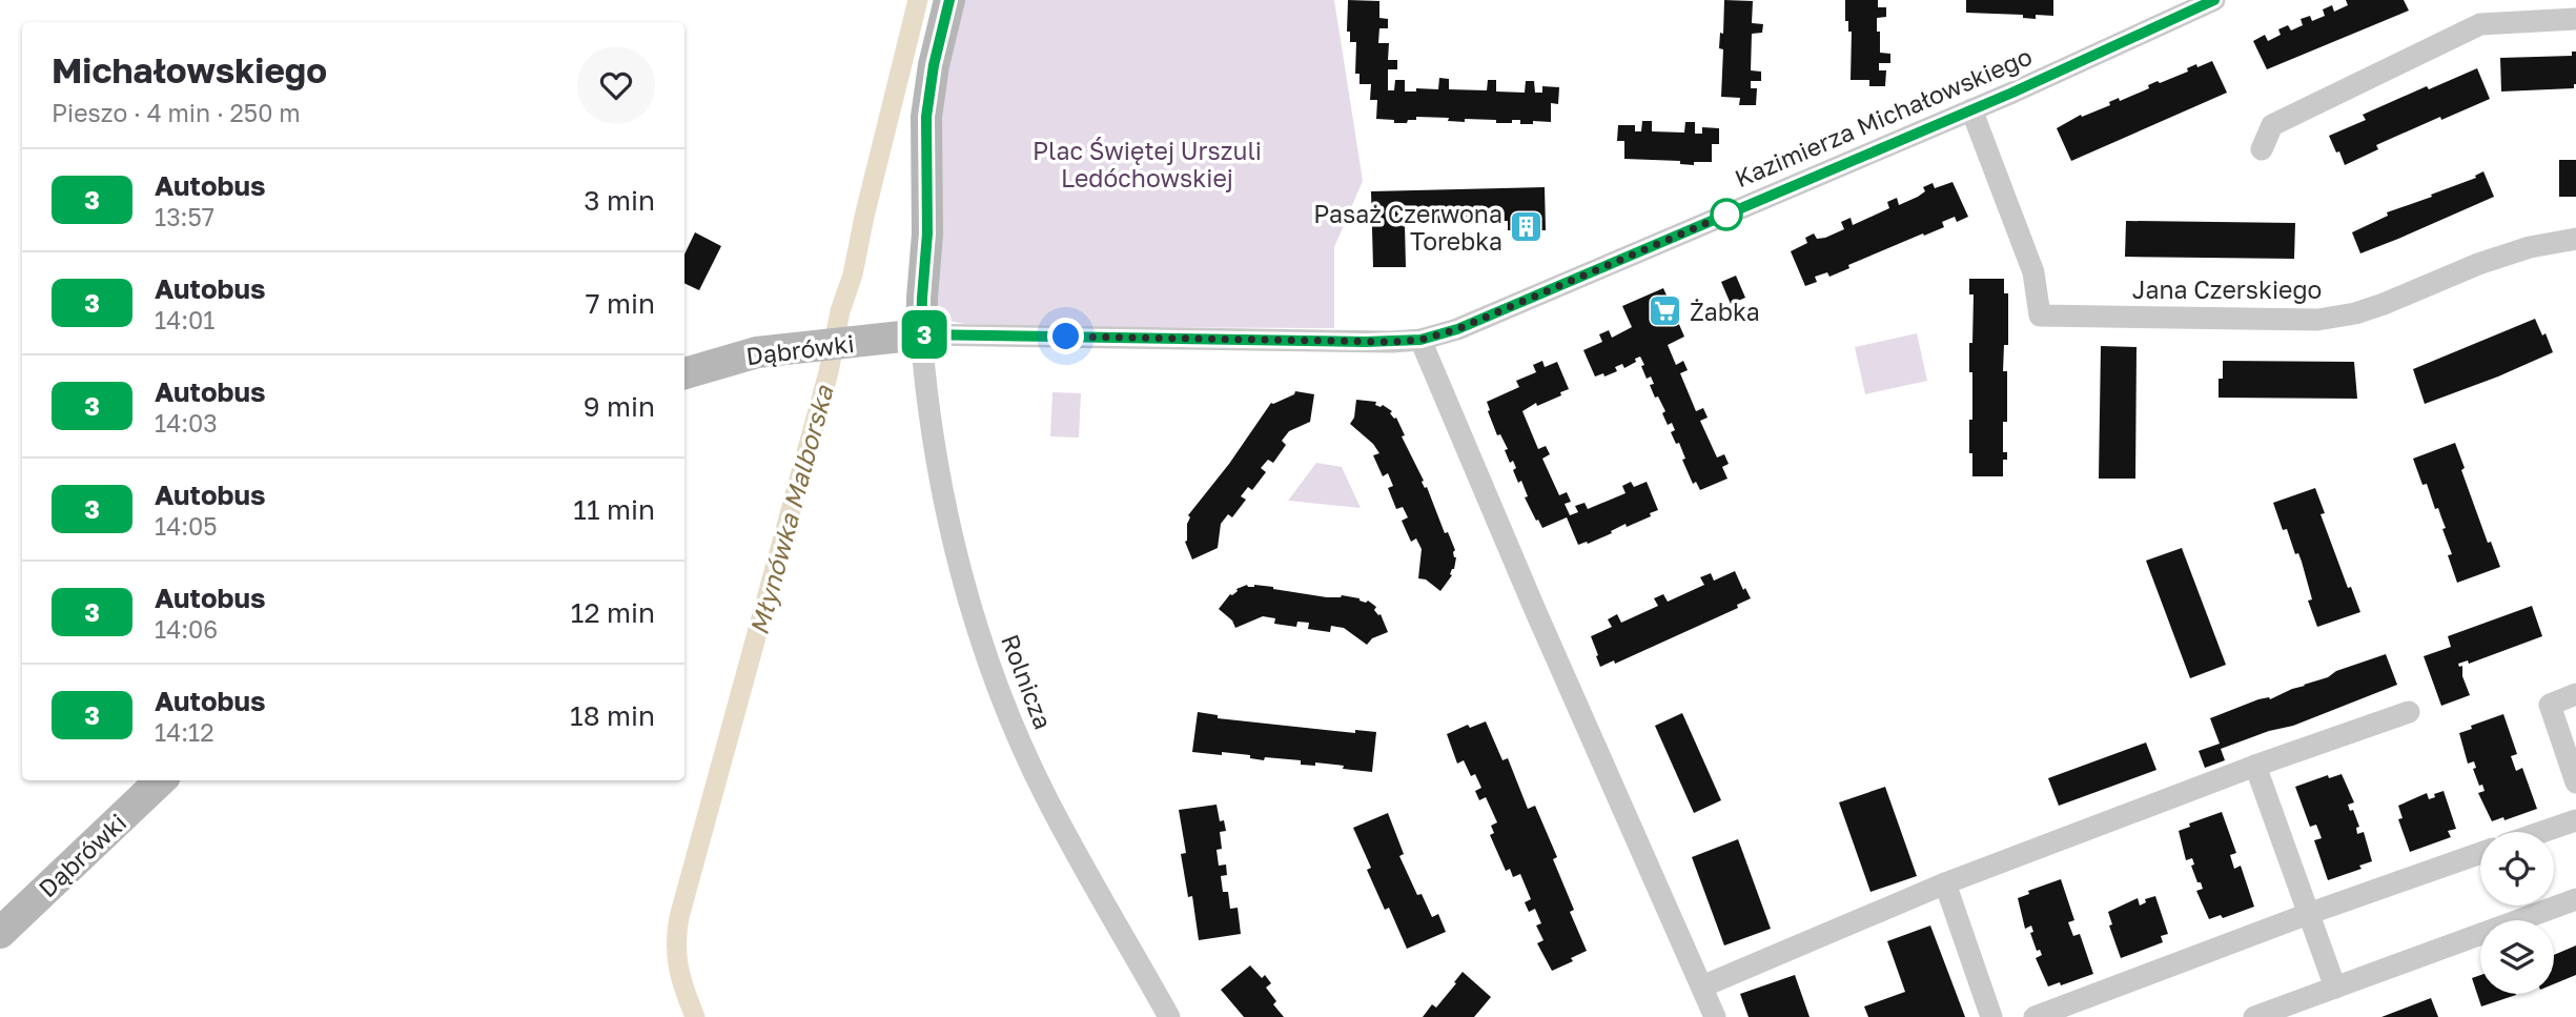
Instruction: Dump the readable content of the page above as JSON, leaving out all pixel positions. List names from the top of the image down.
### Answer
{
  "streets": {
    "street": [
      "Kazimierza Michałowskiego",
      "Jana Czerskiego",
      "Dąbrówki",
      "Rolnicza"
    ]
  },
  "crossings": [
    ["Kazimierza Michałowskiego", "Jana Czerskiego"],
    ["Kazimierza Michałowskiego", "Dąbrówki"],
    ["Kazimierza Michałowskiego", "Rolnicza"],
    ["Dąbrówki", "Rolnicza"]
  ],
  "water": ["Młynówka Malborska"],
  "parks": ["Plac Świętej Urszuli Ledóchowskiej"],
  "places": {
    "building": ["Pasaż Czerwona Torebka"],
    "supermarket": ["Żabka"]
  },
  "lines": ["bus line 3"],
  "page": {
    "on_map": "3",
    "heading": ["Michałowskiego", "Pieszo · 4 min · 250 m"],
    "list": [
      {
        "mark": "3",
        "name": "Autobus",
        "note": "13:57",
        "value": "3 min"
      },
      {
        "mark": "3",
        "name": "Autobus",
        "note": "14:01",
        "value": "7 min"
      },
      {
        "mark": "3",
        "name": "Autobus",
        "note": "14:03",
        "value": "9 min"
      },
      {
        "mark": "3",
        "name": "Autobus",
        "note": "14:05",
        "value": "11 min"
      },
      {
        "mark": "3",
        "name": "Autobus",
        "note": "14:06",
        "value": "12 min"
      },
      {
        "mark": "3",
        "name": "Autobus",
        "note": "14:12",
        "value": "18 min"
      }
    ]
  }
}
